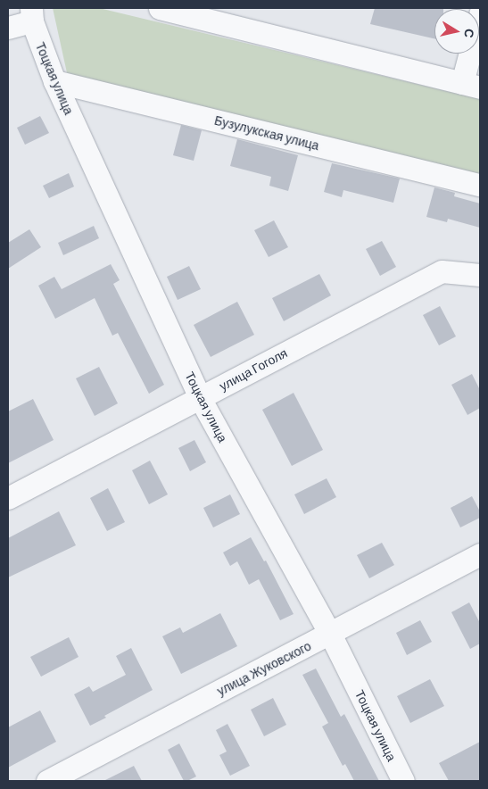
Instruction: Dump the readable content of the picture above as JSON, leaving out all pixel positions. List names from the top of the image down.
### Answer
{
  "streets": {
    "street": [
      "Тоцкая улица",
      "Бузулукская улица",
      "улица Гоголя",
      "улица Жуковского"
    ]
  },
  "crossings": [
    ["Тоцкая улица", "Бузулукская улица"],
    ["Тоцкая улица", "улица Гоголя"],
    ["Тоцкая улица", "улица Жуковского"]
  ],
  "north": "right"
}
